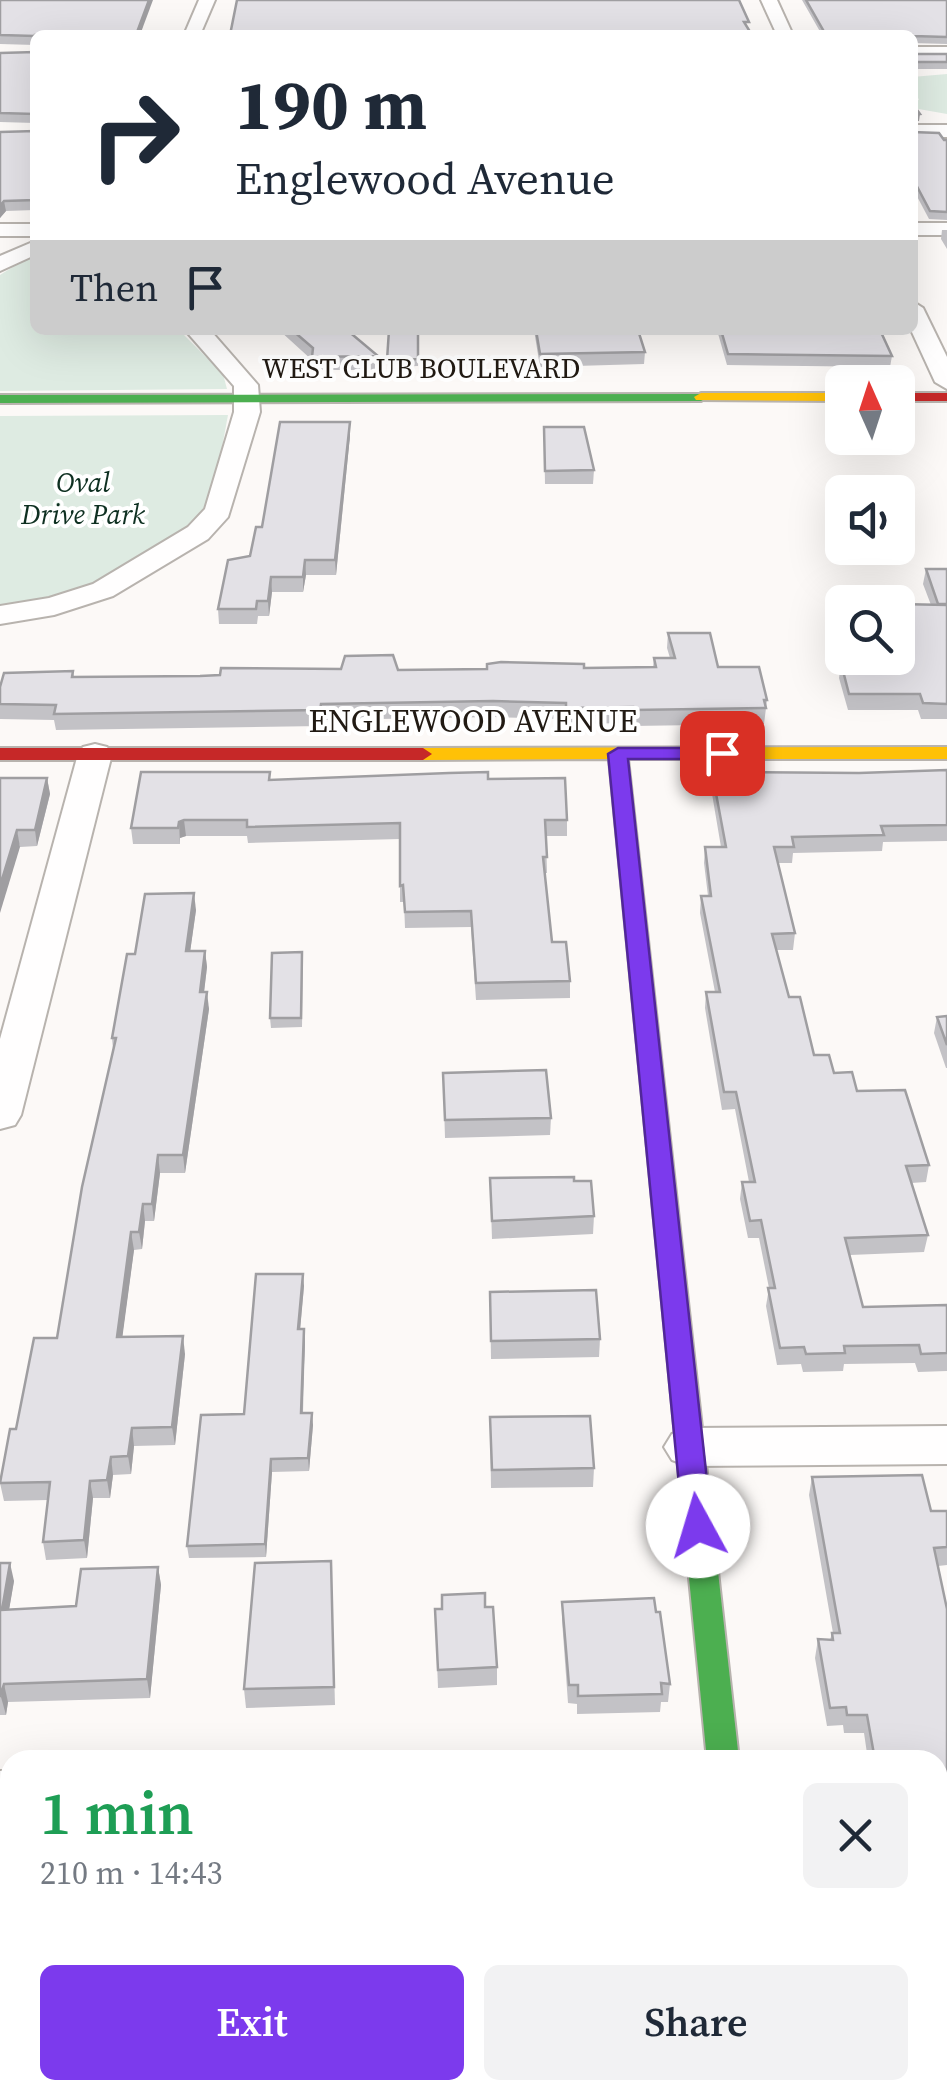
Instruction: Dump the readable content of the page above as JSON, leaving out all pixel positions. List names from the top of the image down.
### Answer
{
  "streets": {
    "street": ["WEST CLUB BOULEVARD", "ENGLEWOOD AVENUE"]
  },
  "parks": ["Oval Drive Park"],
  "north": "top",
  "page": {
    "turn": ["190 m", "Englewood Avenue"],
    "then": "Then",
    "heading": ["1 min", "210 m · 14:43"],
    "buttons": ["Exit", "Share"]
  }
}
